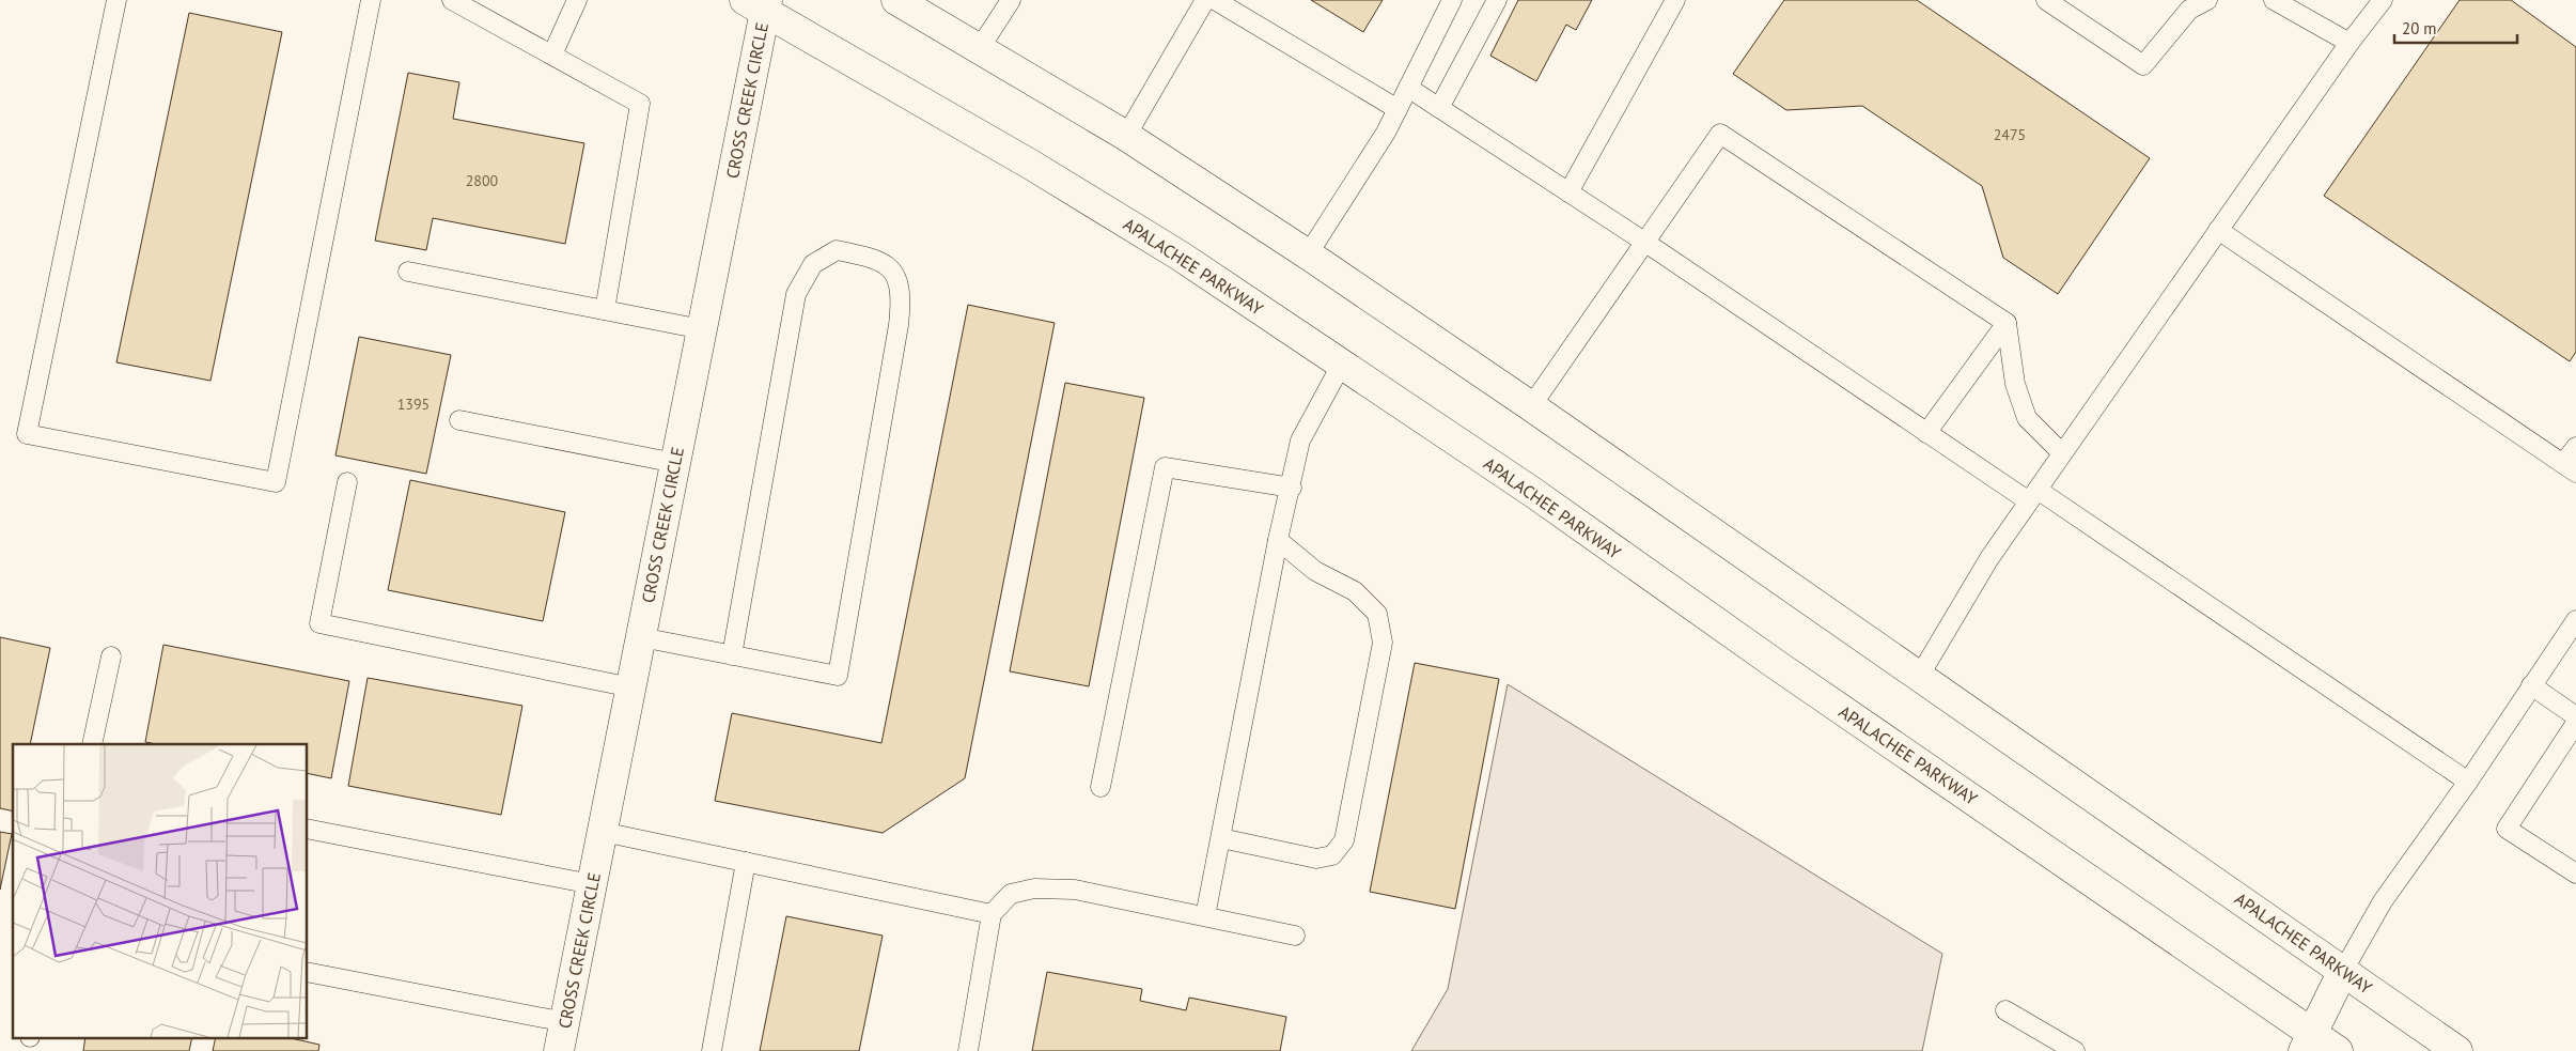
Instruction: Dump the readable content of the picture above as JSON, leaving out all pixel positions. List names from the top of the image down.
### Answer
{
  "streets": {
    "main road": ["CROSS CREEK CIRCLE", "APALACHEE PARKWAY"]
  },
  "crossings": [
    ["CROSS CREEK CIRCLE", "APALACHEE PARKWAY"]
  ],
  "house_numbers": ["2475", "2800", "1395"],
  "scale_bar": "20 m"
}
